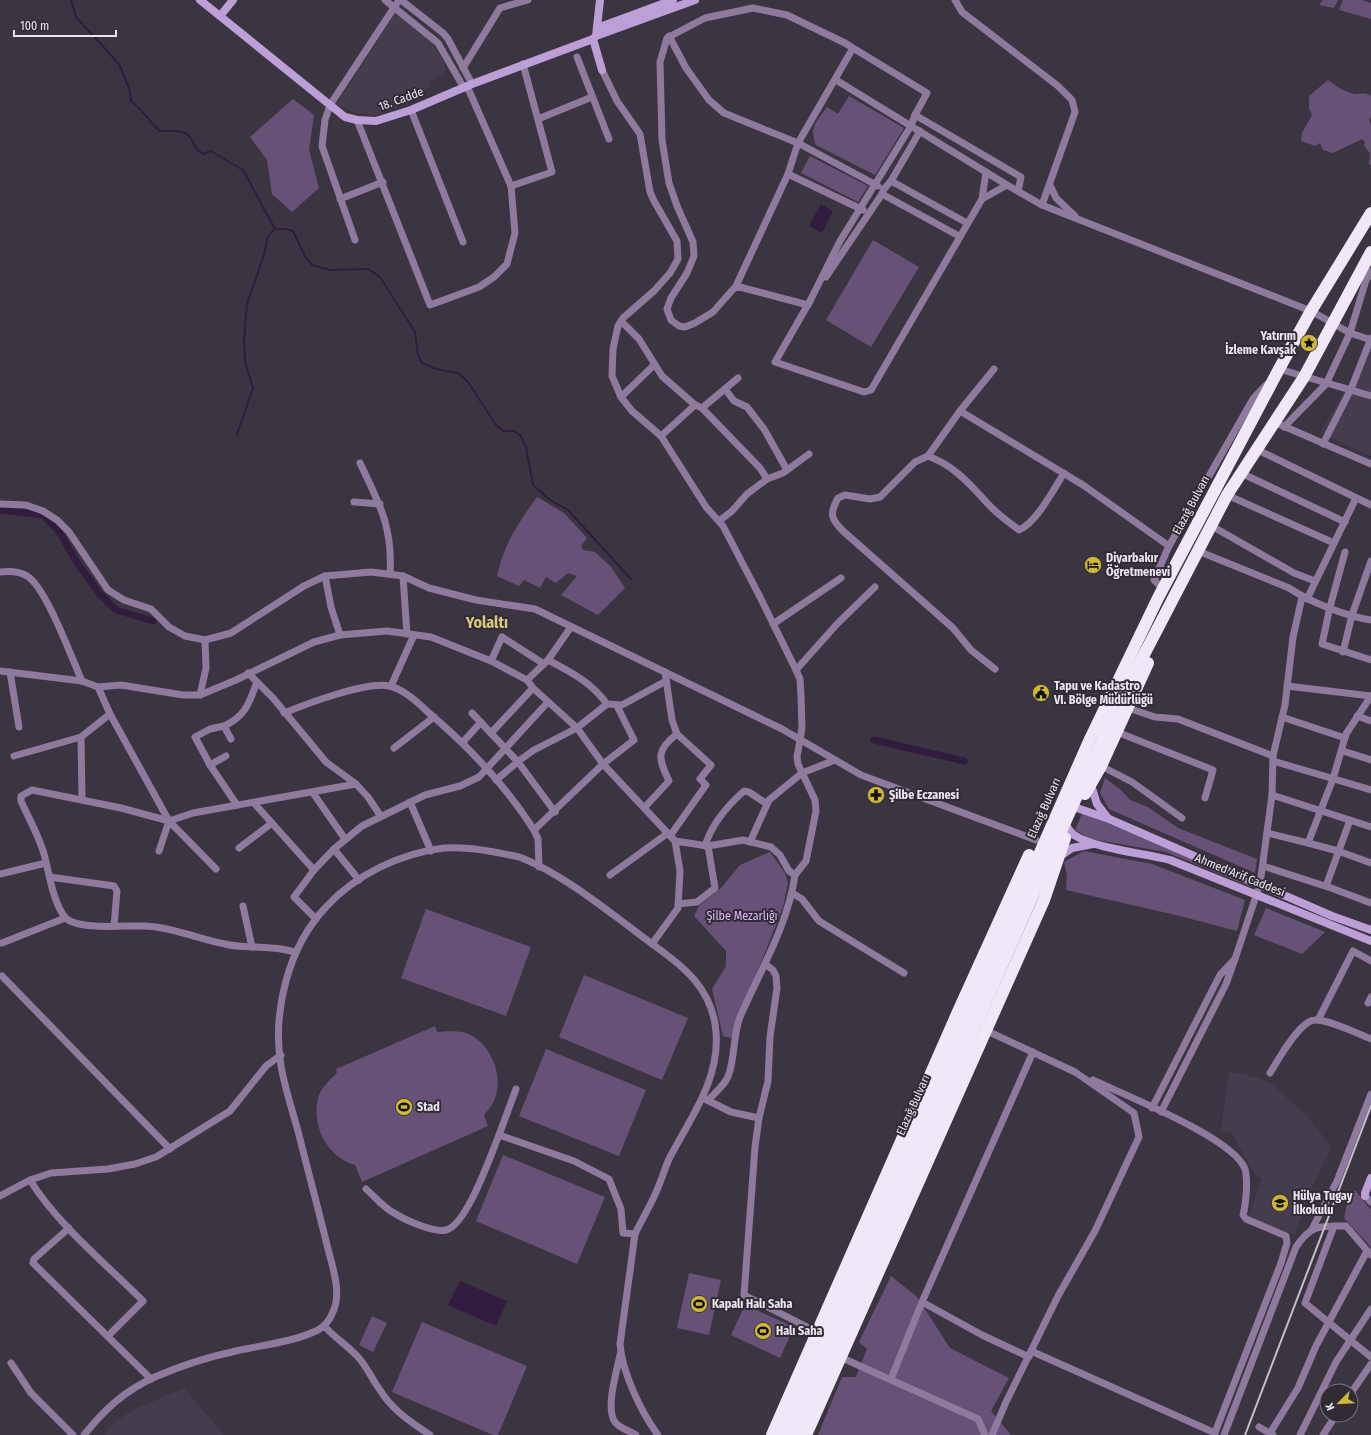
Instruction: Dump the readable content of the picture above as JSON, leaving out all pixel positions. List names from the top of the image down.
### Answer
{
  "streets": {
    "highway": ["Elazığ Bulvarı"],
    "street": ["18. Cadde", "Ahmed Arif Caddesi"]
  },
  "crossings": [
    ["Elazığ Bulvarı", "Ahmed Arif Caddesi"]
  ],
  "districts": ["Yolaltı"],
  "parks": ["Şilbe Mezarlığı"],
  "places": {
    "place": ["Yatırım İzleme Kavşak"],
    "hotel": ["Diyarbakır Öğretmenevi"],
    "public building": ["Tapu ve Kadastro VI. Bölge Müdürlüğü"],
    "pharmacy": ["Şilbe Eczanesi"],
    "sports": ["Stad", "Kapalı Halı Saha", "Halı Saha"],
    "school or university": ["Hülya Tugay İlkokulu"]
  },
  "scale_bar": "100 m",
  "north": "bottom left"
}
